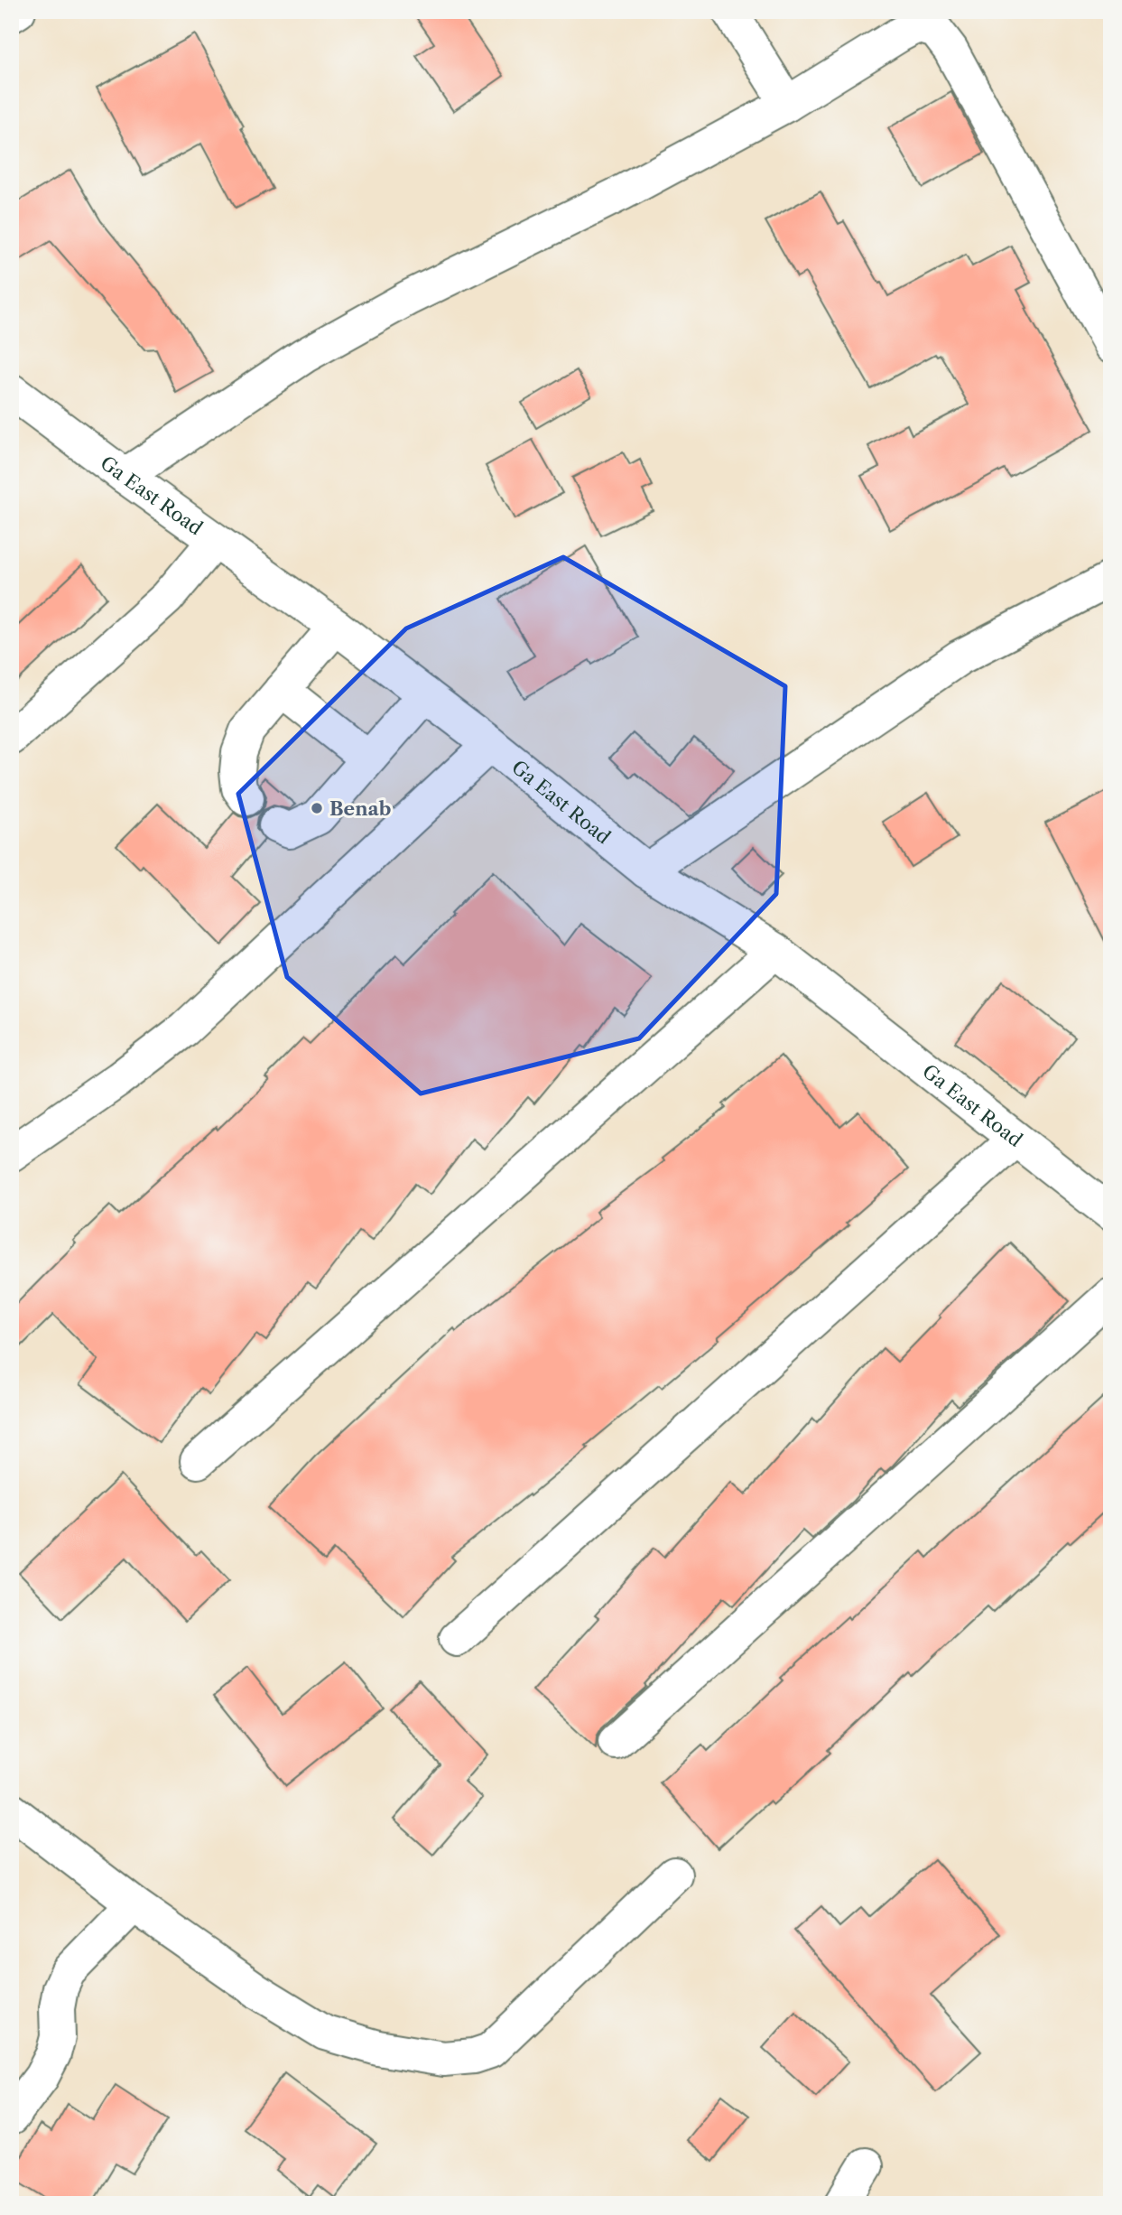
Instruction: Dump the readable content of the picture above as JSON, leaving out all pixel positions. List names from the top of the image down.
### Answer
{
  "streets": {
    "street": ["Ga East Road"]
  },
  "places": ["Benab"]
}
